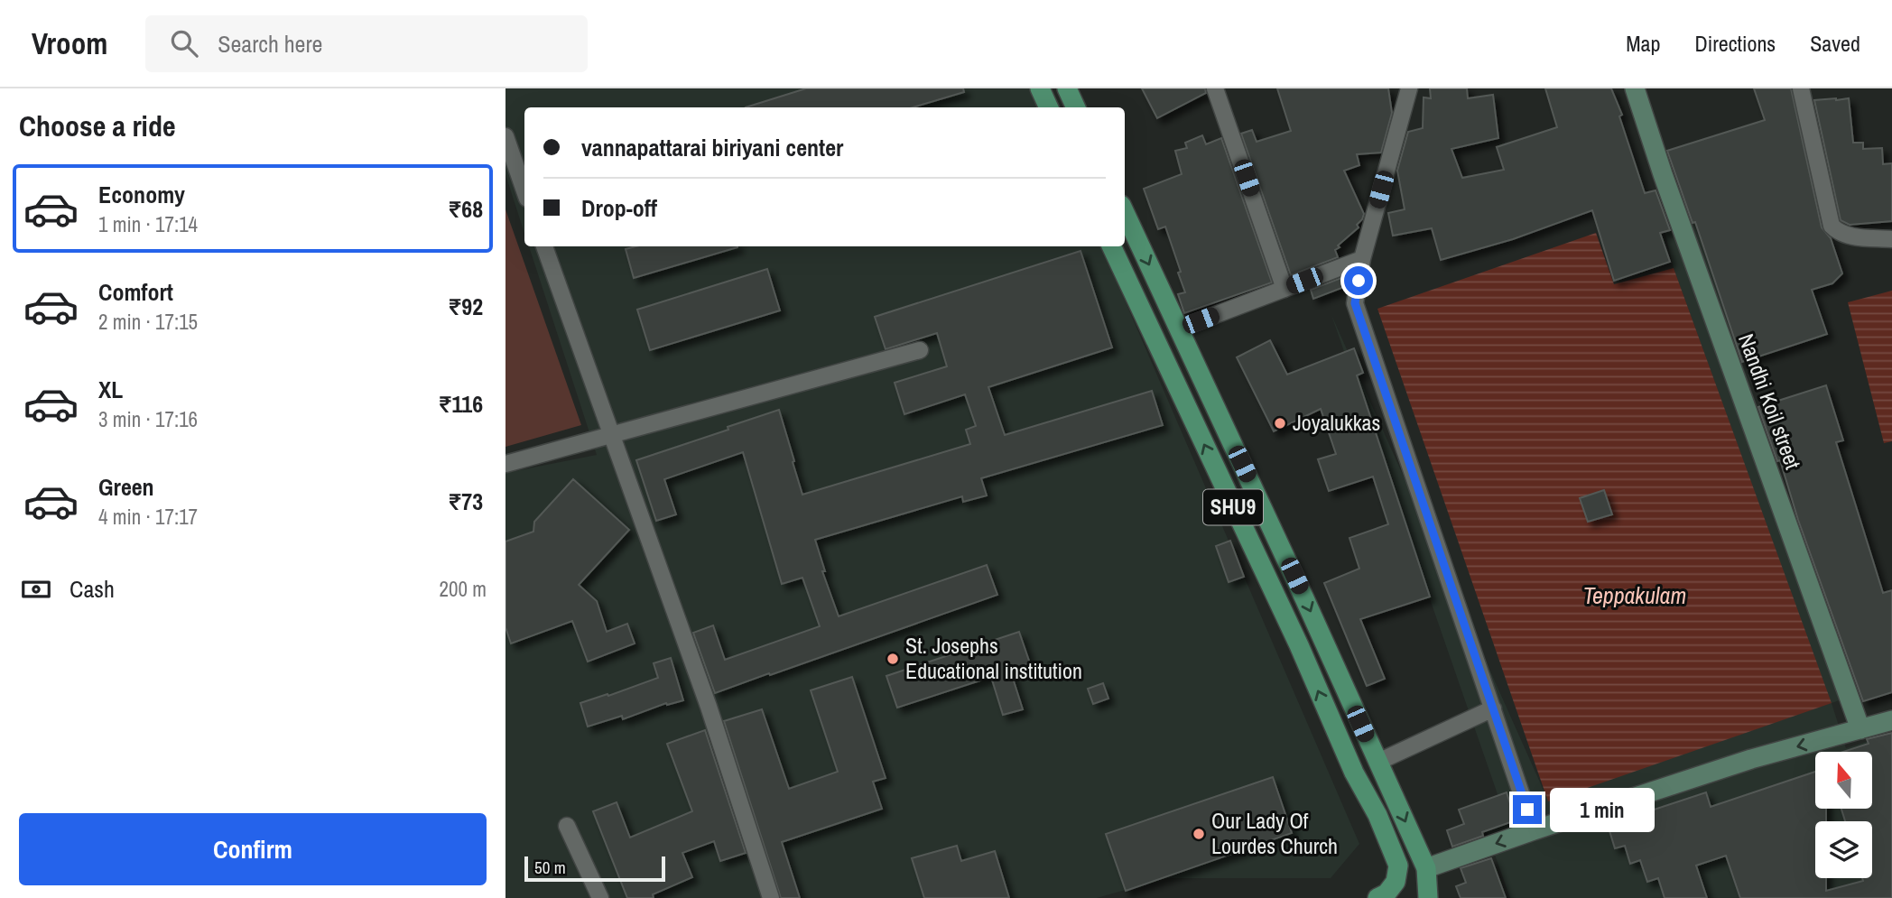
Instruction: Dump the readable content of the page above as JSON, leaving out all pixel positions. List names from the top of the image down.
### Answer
{
  "streets": {
    "main road": ["SHU9"],
    "street": ["Nandhi Koil street"]
  },
  "water": ["Teppakulam"],
  "places": ["Joyalukkas", "St. Josephs Educational institution", "Our Lady Of Lourdes Church"],
  "scale_bar": "50 m",
  "north": "top",
  "page": {
    "header": "Vroom",
    "search": "Search here",
    "nav": ["Map", "Directions", "Saved"],
    "heading": "Choose a ride",
    "banner": ["vannapattarai biriyani center", "Drop-off"],
    "list": [
      {
        "name": "Economy",
        "note": "1 min · 17:14",
        "value": "₹68"
      },
      {
        "name": "Comfort",
        "note": "2 min · 17:15",
        "value": "₹92"
      },
      {
        "name": "XL",
        "note": "3 min · 17:16",
        "value": "₹116"
      },
      {
        "name": "Green",
        "note": "4 min · 17:17",
        "value": "₹73"
      }
    ],
    "pay": ["Cash", "200 m"],
    "bubble": "1 min",
    "buttons": "Confirm",
    "scale": "50 m"
  }
}
